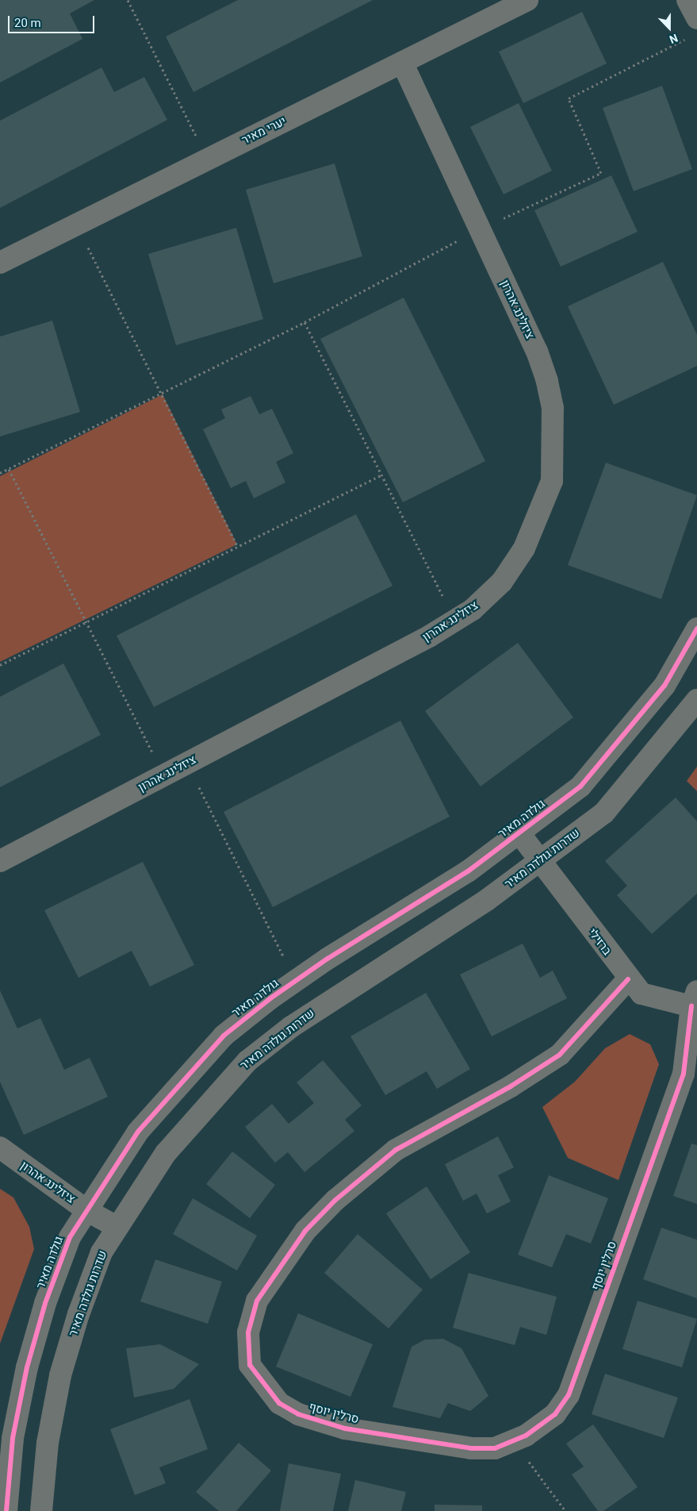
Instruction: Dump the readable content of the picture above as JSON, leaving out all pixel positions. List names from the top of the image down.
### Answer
{
  "streets": {
    "street": [
      "יערי מאיר",
      "ציזלינג אהרון",
      "גולדה מאיר",
      "שדרות גולדה מאיר",
      "ברזילי",
      "סרלין יוסף"
    ]
  },
  "crossings": [
    ["יערי מאיר", "ציזלינג אהרון"],
    ["ציזלינג אהרון", "גולדה מאיר"],
    ["ציזלינג אהרון", "שדרות גולדה מאיר"],
    ["גולדה מאיר", "ברזילי"],
    ["שדרות גולדה מאיר", "ברזילי"],
    ["ברזילי", "סרלין יוסף"]
  ],
  "scale_bar": "20 m",
  "north": "bottom"
}
